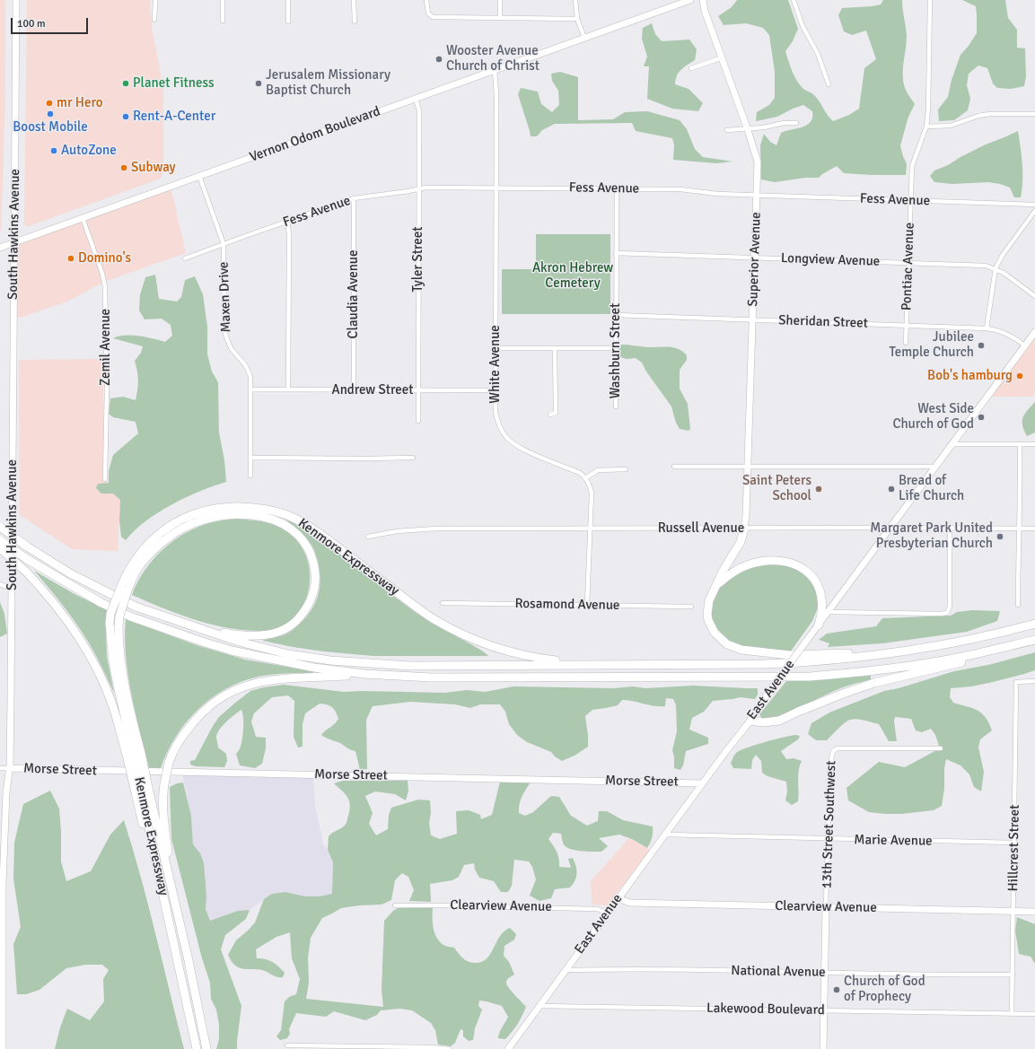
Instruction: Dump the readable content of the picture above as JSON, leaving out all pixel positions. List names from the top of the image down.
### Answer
{
  "streets": {
    "highway": ["Kenmore Expressway"],
    "street": [
      "Vernon Odom Boulevard",
      "Fess Avenue",
      "South Hawkins Avenue",
      "Tyler Street",
      "Superior Avenue",
      "Longview Avenue",
      "Pontiac Avenue",
      "Claudia Avenue",
      "Maxen Drive",
      "Sheridan Street",
      "Zemil Avenue",
      "Washburn Street",
      "White Avenue",
      "Andrew Street",
      "Russell Avenue",
      "Rosamond Avenue",
      "East Avenue",
      "Morse Street",
      "13th Street Southwest",
      "Marie Avenue",
      "Hillcrest Street",
      "Clearview Avenue",
      "National Avenue",
      "Lakewood Boulevard"
    ]
  },
  "crossings": [
    ["Vernon Odom Boulevard", "South Hawkins Avenue"],
    ["Vernon Odom Boulevard", "Tyler Street"],
    ["Vernon Odom Boulevard", "Maxen Drive"],
    ["Vernon Odom Boulevard", "Zemil Avenue"],
    ["Vernon Odom Boulevard", "White Avenue"],
    ["Fess Avenue", "Tyler Street"],
    ["Fess Avenue", "Superior Avenue"],
    ["Fess Avenue", "Pontiac Avenue"],
    ["Fess Avenue", "Claudia Avenue"],
    ["Fess Avenue", "Maxen Drive"],
    ["Fess Avenue", "Washburn Street"],
    ["Fess Avenue", "White Avenue"],
    ["South Hawkins Avenue", "Morse Street"],
    ["Tyler Street", "Andrew Street"],
    ["Superior Avenue", "Longview Avenue"],
    ["Superior Avenue", "Sheridan Street"],
    ["Superior Avenue", "Russell Avenue"],
    ["Longview Avenue", "Pontiac Avenue"],
    ["Longview Avenue", "Washburn Street"],
    ["Pontiac Avenue", "Sheridan Street"],
    ["Claudia Avenue", "Andrew Street"],
    ["Maxen Drive", "Andrew Street"],
    ["Sheridan Street", "Washburn Street"],
    ["Sheridan Street", "East Avenue"],
    ["White Avenue", "Andrew Street"],
    ["Russell Avenue", "East Avenue"],
    ["East Avenue", "Morse Street"],
    ["East Avenue", "Marie Avenue"],
    ["East Avenue", "Clearview Avenue"],
    ["East Avenue", "National Avenue"],
    ["East Avenue", "Lakewood Boulevard"],
    ["13th Street Southwest", "Marie Avenue"],
    ["13th Street Southwest", "Clearview Avenue"],
    ["13th Street Southwest", "National Avenue"],
    ["13th Street Southwest", "Lakewood Boulevard"],
    ["Marie Avenue", "Hillcrest Street"],
    ["Hillcrest Street", "Clearview Avenue"],
    ["Hillcrest Street", "National Avenue"],
    ["Hillcrest Street", "Lakewood Boulevard"]
  ],
  "parks": ["Akron Hebrew Cemetery"],
  "places": [
    "Wooster Avenue Church of Christ",
    "Planet Fitness",
    "Jerusalem Missionary Baptist Church",
    "mr Hero",
    "Boost Mobile",
    "Rent-A-Center",
    "AutoZone",
    "Subway",
    "Domino's",
    "Jubilee Temple Church",
    "Bob's hamburg",
    "West Side Church of God",
    "Saint Peters School",
    "Bread of Life Church",
    "Margaret Park United Presbyterian Church",
    "Church of God of Prophecy"
  ],
  "scale_bar": "100 m"
}
